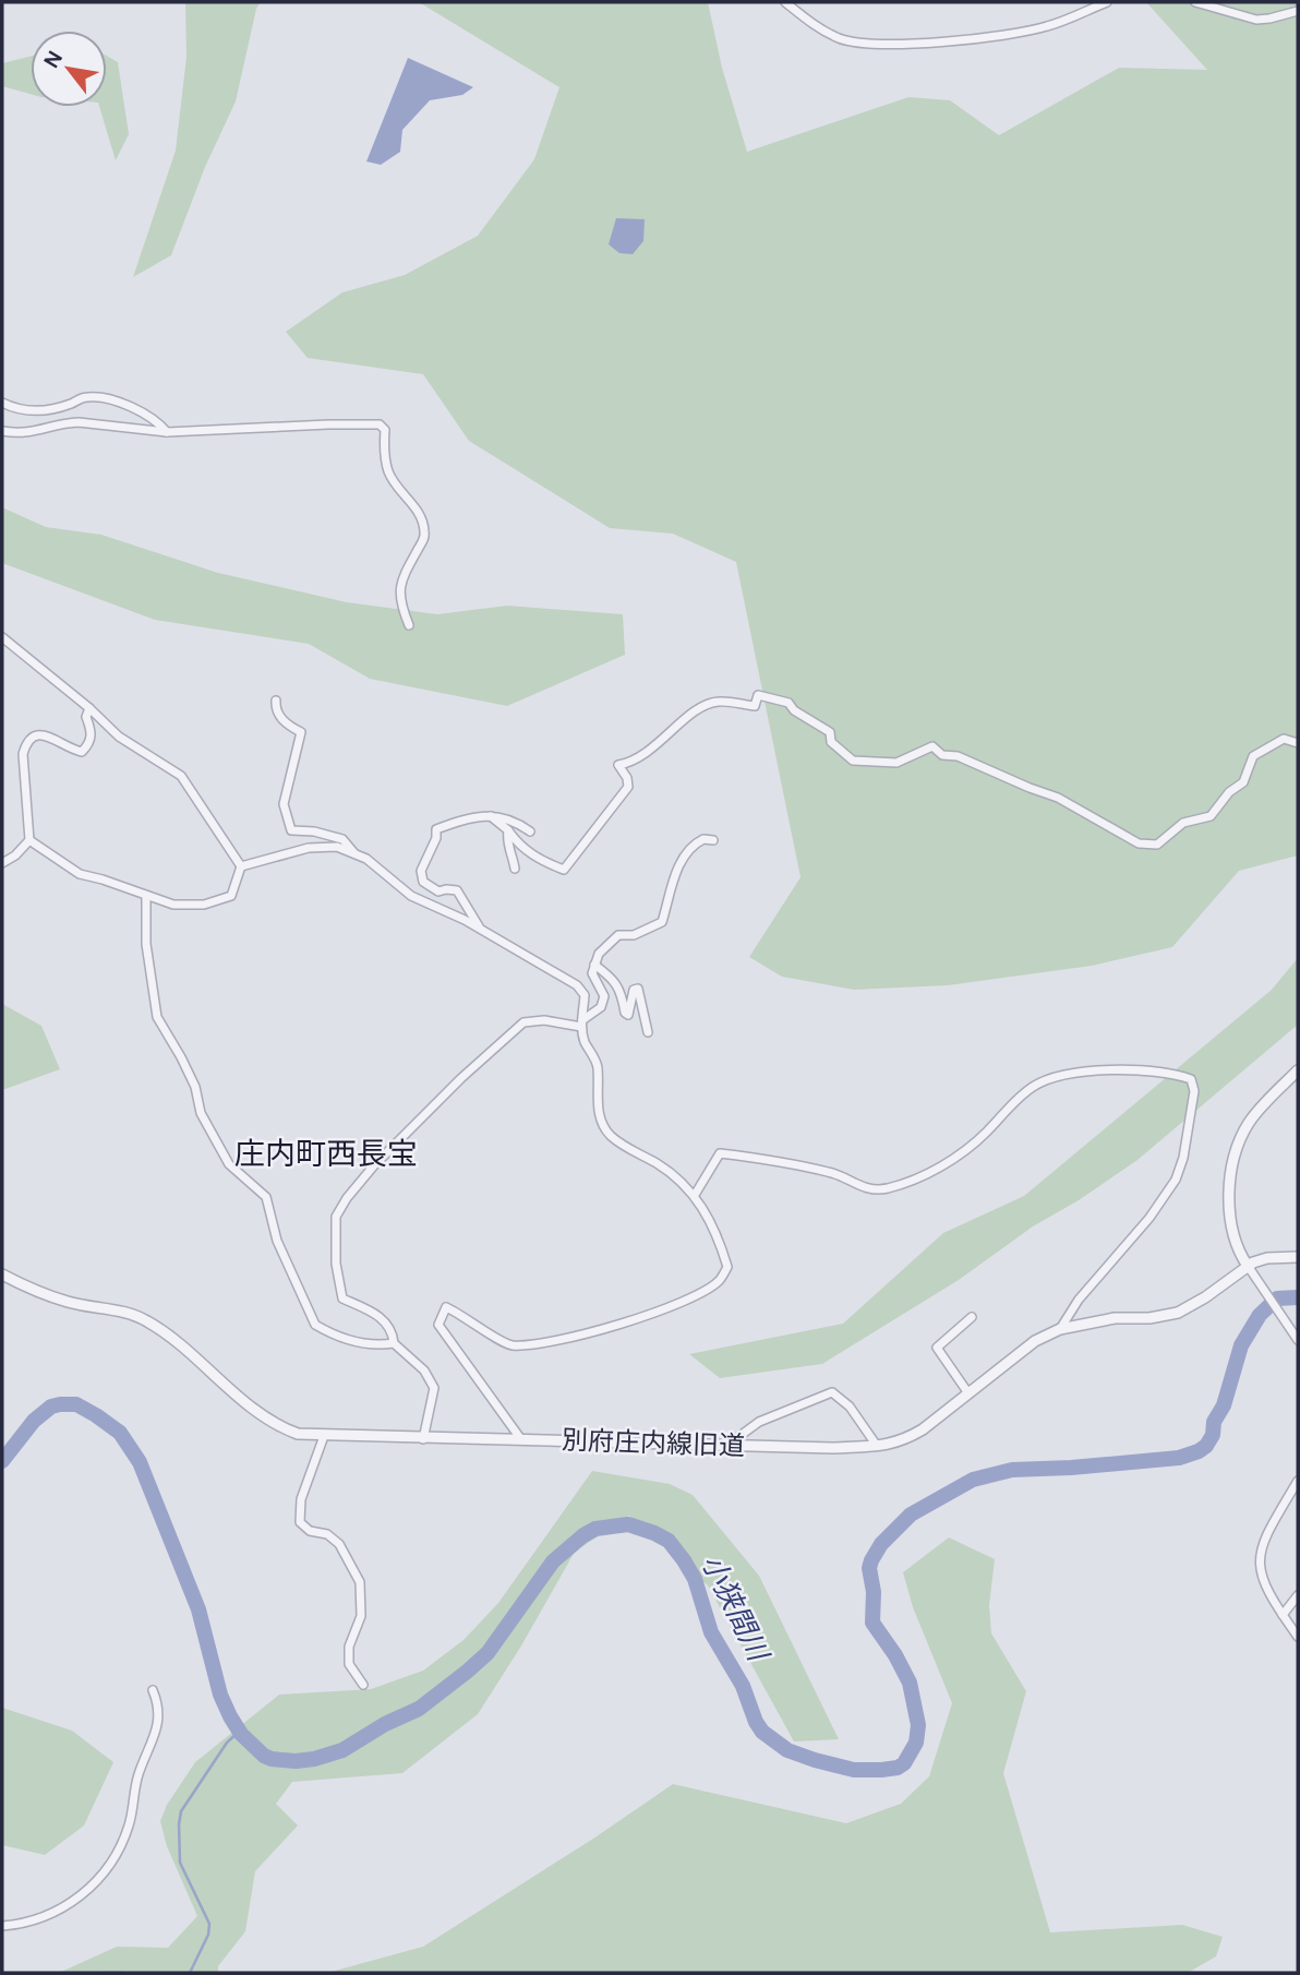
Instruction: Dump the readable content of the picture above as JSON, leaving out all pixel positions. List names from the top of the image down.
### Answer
{
  "streets": {
    "street": ["別府庄内線旧道"]
  },
  "districts": ["庄内町西長宝"],
  "water": ["小狭間川"],
  "north": "top left"
}
